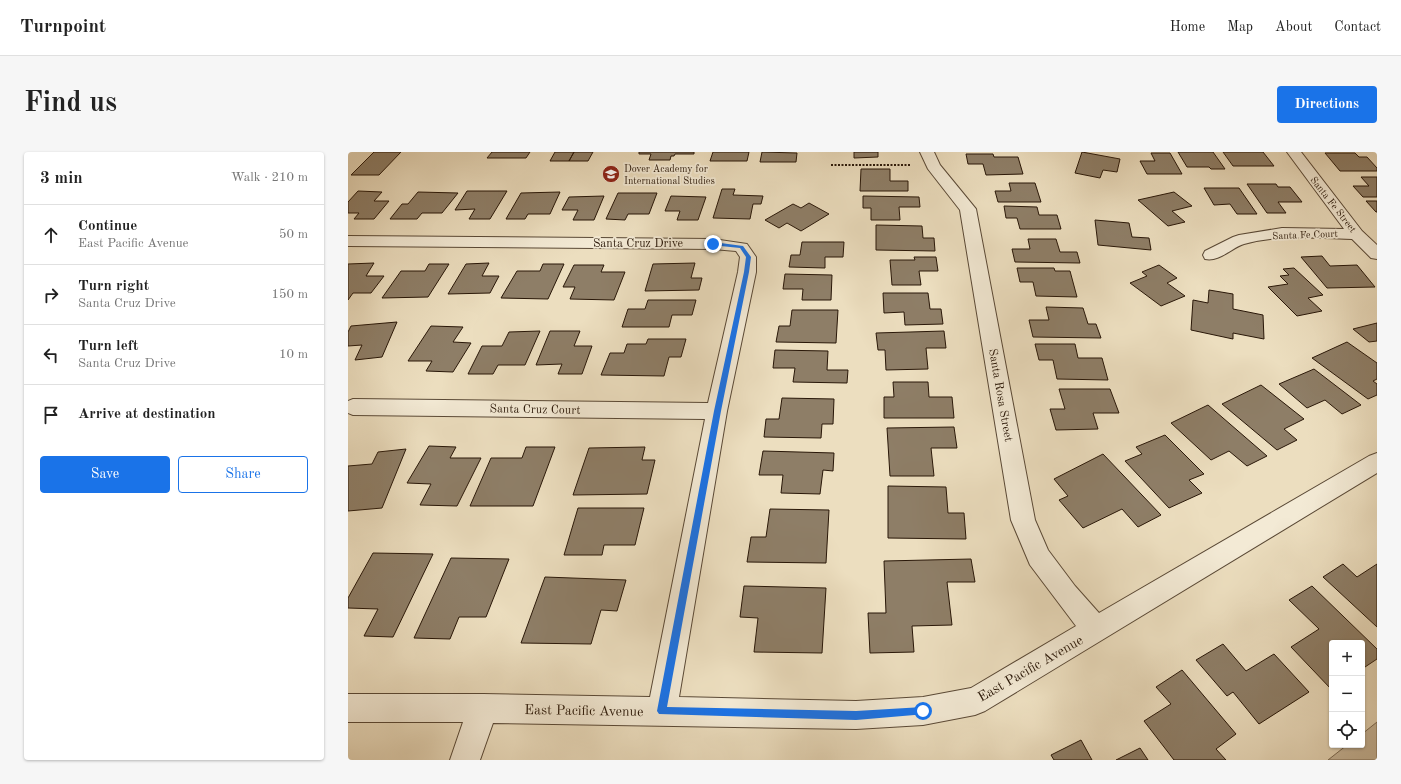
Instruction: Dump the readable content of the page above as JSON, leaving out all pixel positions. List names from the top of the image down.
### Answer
{
  "streets": {
    "street": [
      "Santa Fe Street",
      "Santa Fe Court",
      "Santa Cruz Drive",
      "Santa Rosa Street",
      "Santa Cruz Court",
      "East Pacific Avenue"
    ]
  },
  "crossings": [
    ["Santa Fe Street", "Santa Fe Court"],
    ["Santa Cruz Drive", "Santa Cruz Court"],
    ["Santa Cruz Drive", "East Pacific Avenue"],
    ["Santa Rosa Street", "East Pacific Avenue"]
  ],
  "places": {
    "school or university": ["Dover Academy for International Studies"]
  },
  "page": {
    "header": "Turnpoint",
    "nav": [
      "Home",
      "Map",
      "About",
      "Contact"
    ],
    "buttons": [
      "Directions",
      ["Save", "Share"]
    ],
    "title": "Find us",
    "heading": ["3 min", "Walk · 210 m"],
    "list": [
      ["Continue", "East Pacific Avenue", "50 m"],
      ["Turn right", "Santa Cruz Drive", "150 m"],
      ["Turn left", "Santa Cruz Drive", "10 m"],
      "Arrive at destination"
    ],
    "map_buttons": ["+", "−"]
  }
}
